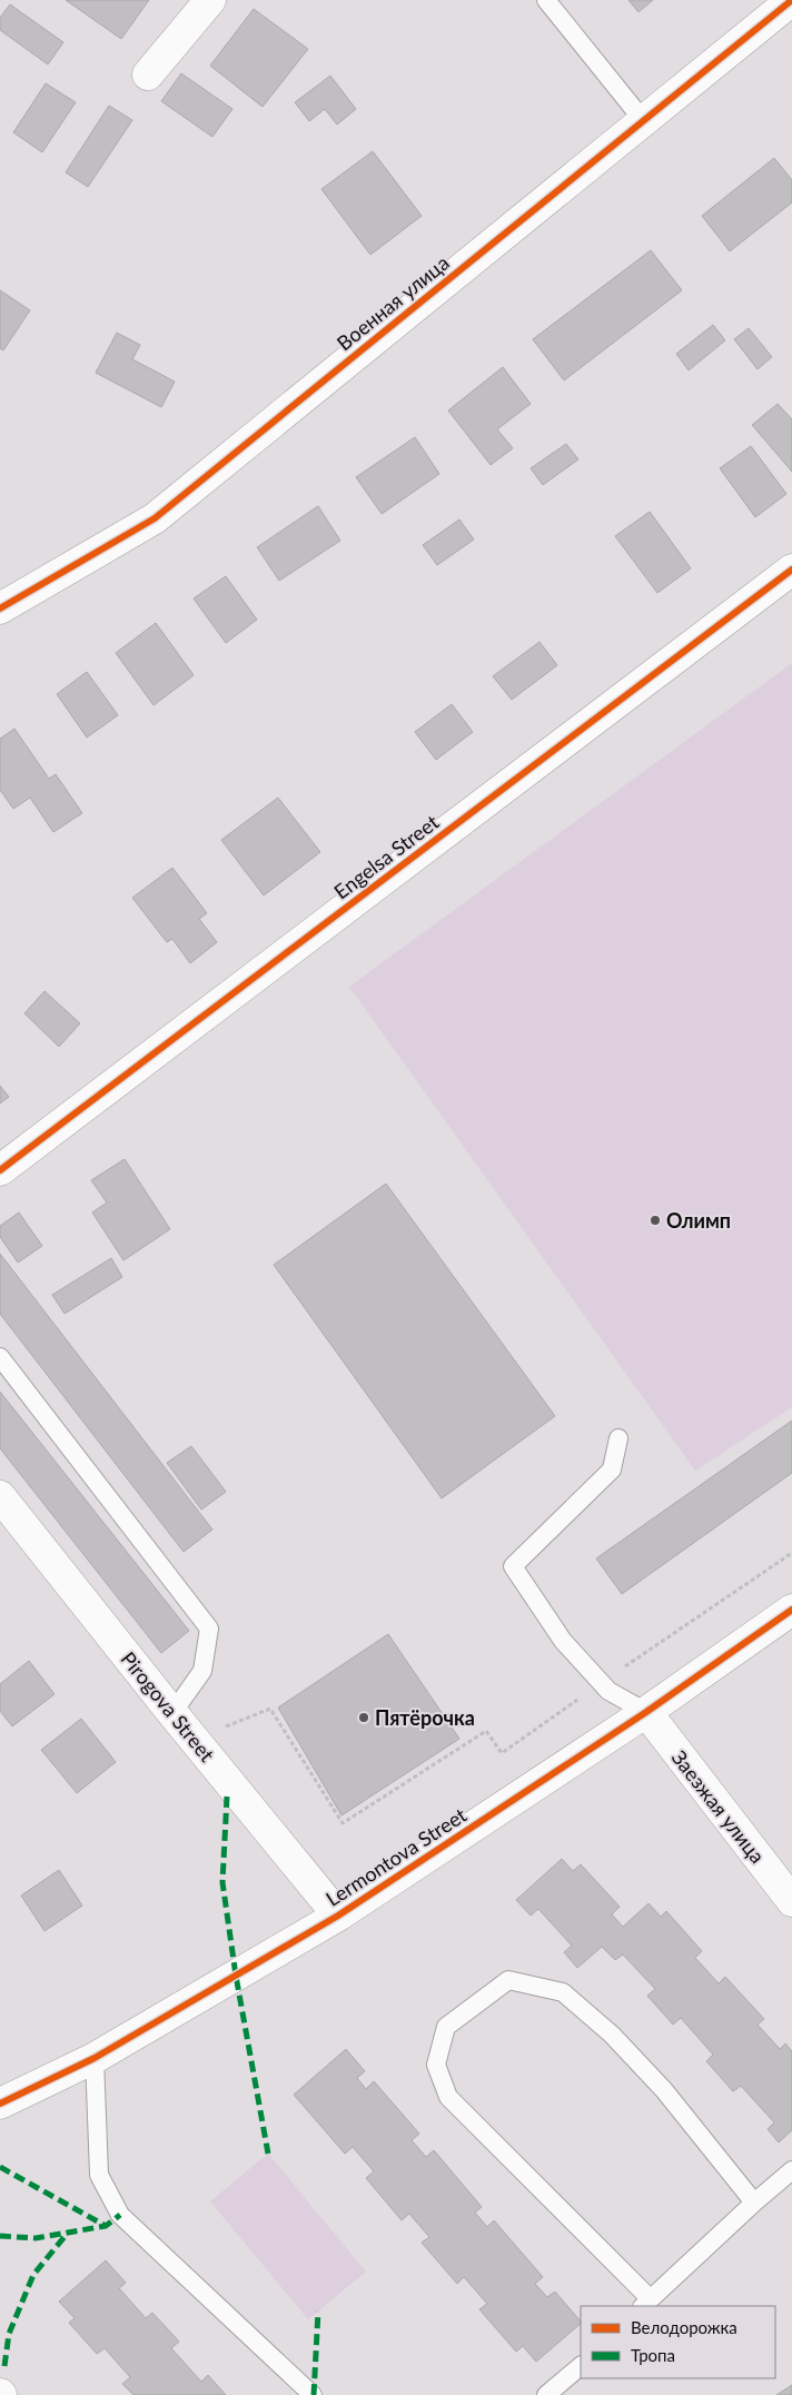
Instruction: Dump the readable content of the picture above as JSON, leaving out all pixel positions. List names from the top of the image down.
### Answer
{
  "streets": {
    "street": [
      "Военная улица",
      "Engelsa Street",
      "Pirogova Street",
      "Заезжая улица",
      "Lermontova Street"
    ]
  },
  "crossings": [
    ["Pirogova Street", "Lermontova Street"],
    ["Заезжая улица", "Lermontova Street"]
  ],
  "places": ["Олимп", "Пятёрочка"],
  "legend": ["Велодорожка", "Тропа"]
}
